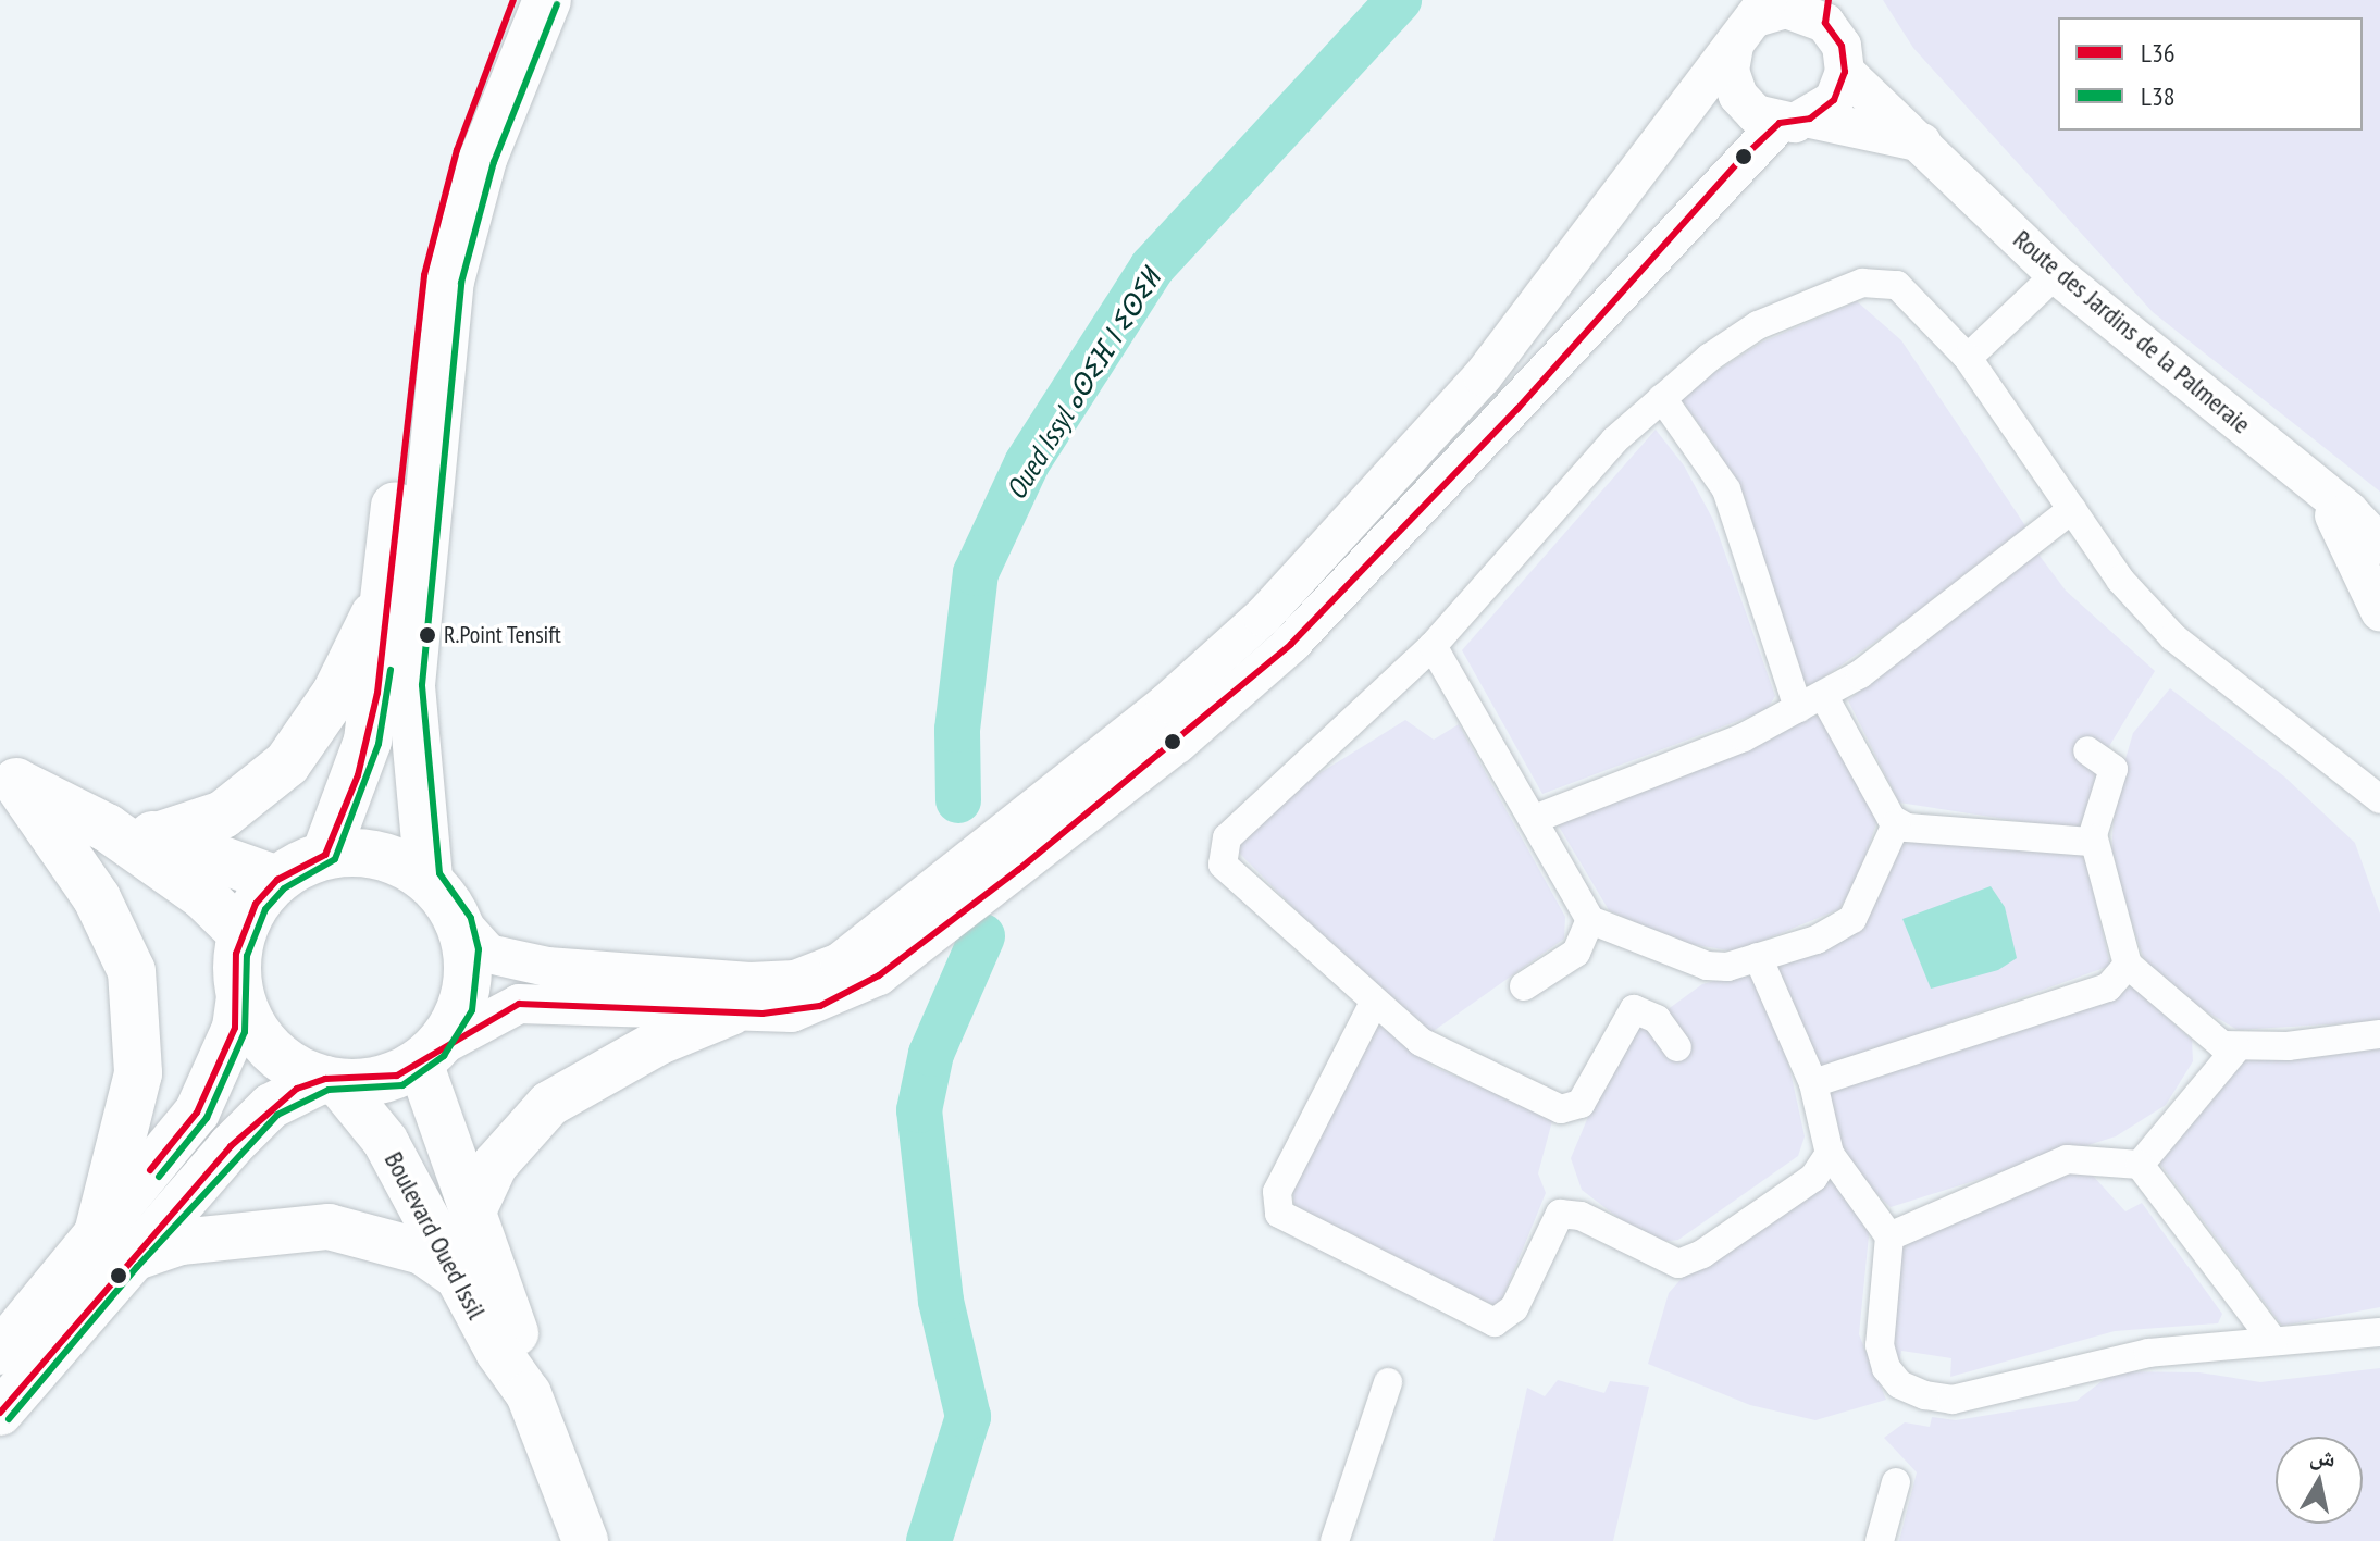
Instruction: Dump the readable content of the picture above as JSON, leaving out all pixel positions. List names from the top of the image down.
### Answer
{
  "streets": {
    "main road": ["Boulevard Oued Issil"],
    "street": ["Route des Jardins de la Palmeraie"]
  },
  "water": ["Oued Issyl ⴰⵙⵉⴼ ⵏ ⵉⵙⵉⵍ"],
  "places": ["R.Point Tensift"],
  "lines": ["transit line L36", "transit line L38"],
  "legend": ["L36", "L38"],
  "north": "top"
}
